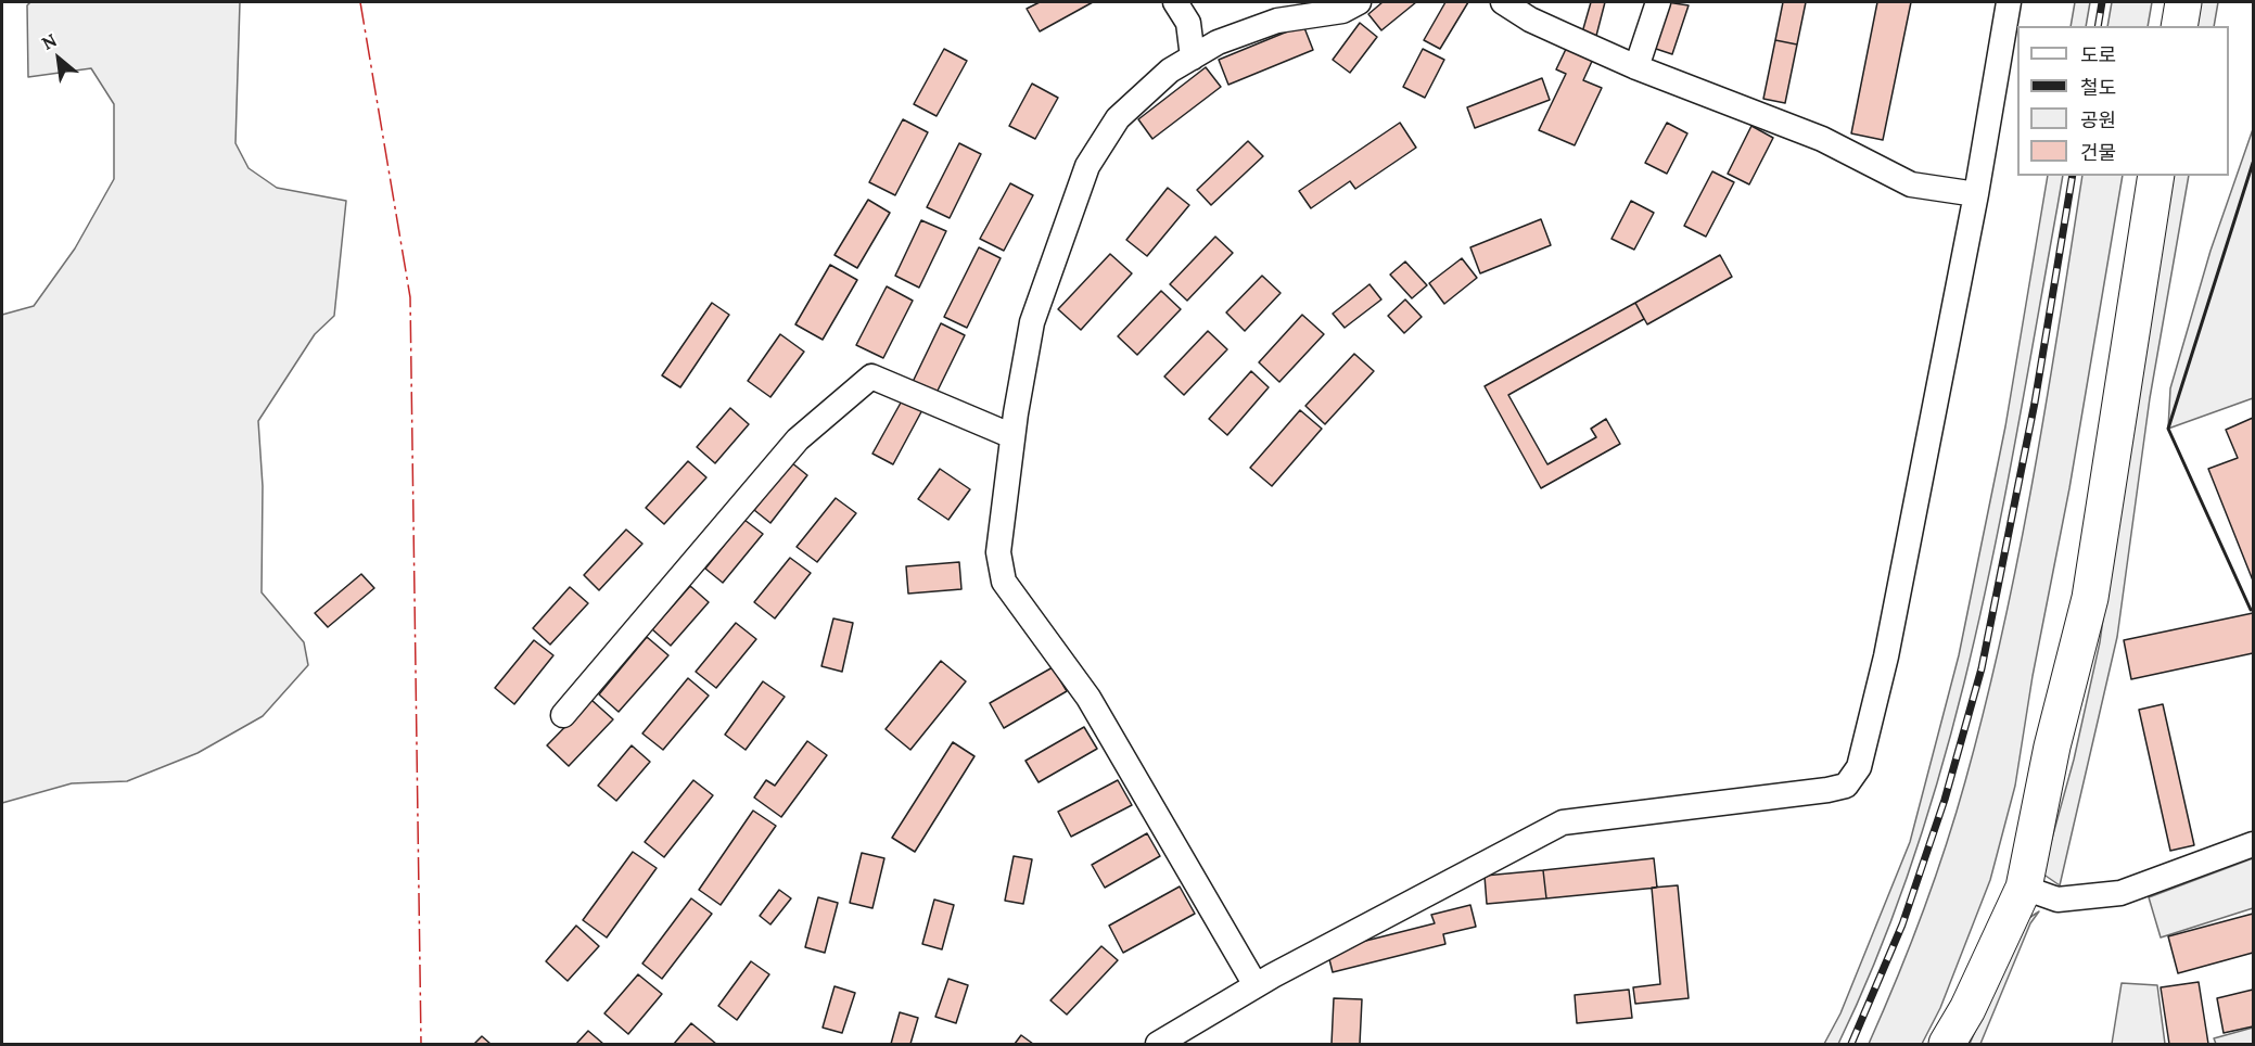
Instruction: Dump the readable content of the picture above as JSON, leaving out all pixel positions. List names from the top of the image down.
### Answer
{
  "legend": [
    "도로",
    "철도",
    "공원",
    "건물"
  ],
  "north": "top left"
}
